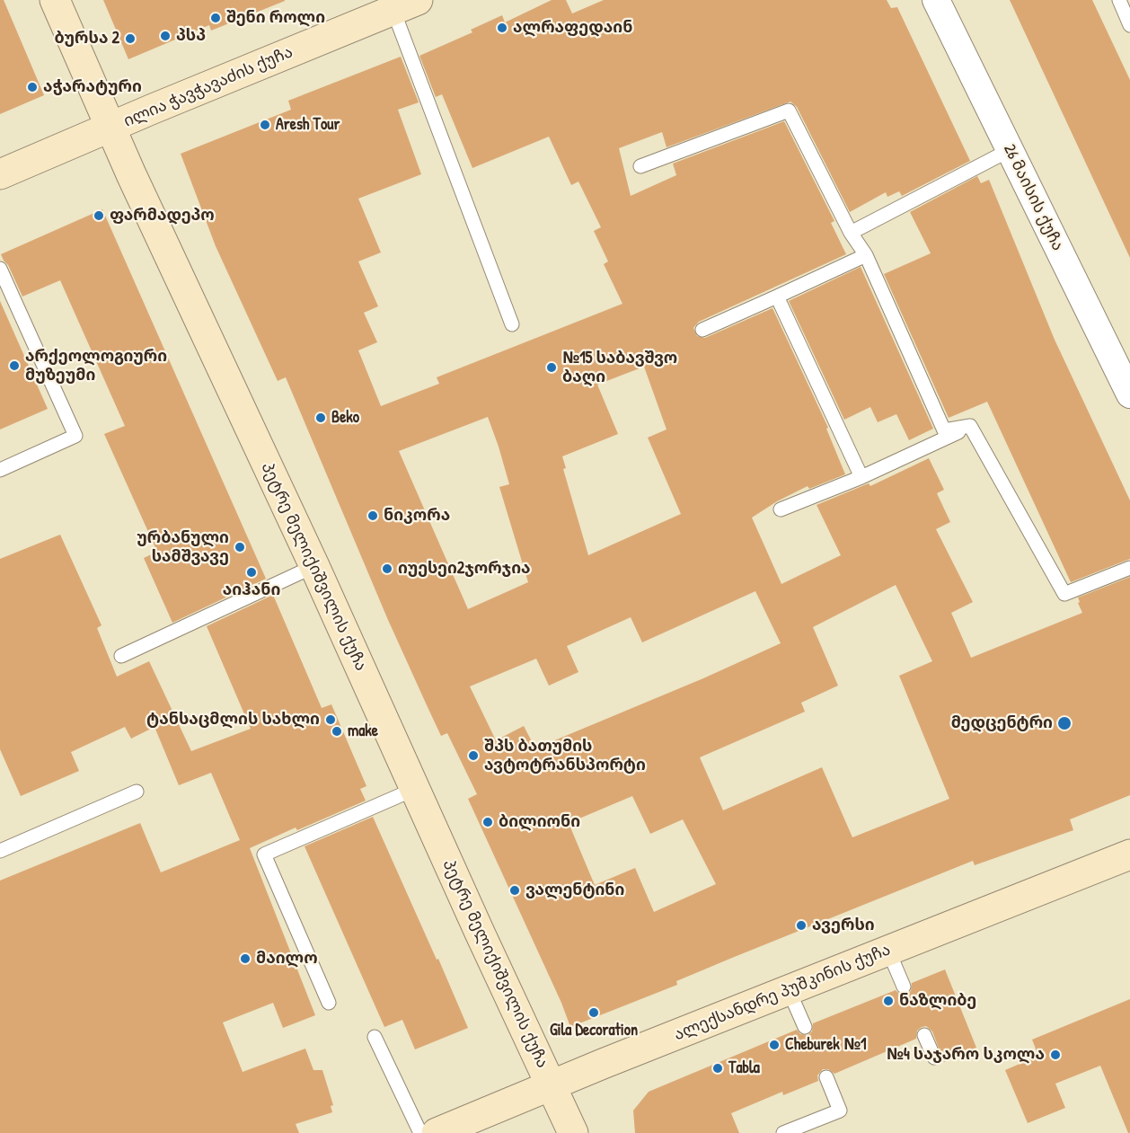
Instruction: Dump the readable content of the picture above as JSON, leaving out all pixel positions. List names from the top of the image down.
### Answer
{
  "streets": {
    "street": [
      "ილია ჭავჭავაძის ქუჩა",
      "26 მაისის ქუჩა",
      "პეტრე მელიქიშვილის ქუჩა",
      "ალექსანდრე პუშკინის ქუჩა"
    ]
  },
  "crossings": [
    ["ილია ჭავჭავაძის ქუჩა", "პეტრე მელიქიშვილის ქუჩა"],
    ["პეტრე მელიქიშვილის ქუჩა", "ალექსანდრე პუშკინის ქუჩა"]
  ],
  "places": [
    "შენი როლი",
    "ალრაფედაინ",
    "პსპ",
    "ბურსა 2",
    "აჭარატური",
    "Aresh Tour",
    "ფარმადეპო",
    "არქეოლოგიური მუზეუმი",
    "№15 საბავშვო ბაღი",
    "Beko",
    "ნიკორა",
    "ურბანული სამშვავე",
    "იუესეი2ჯორჯია",
    "აიჰანი",
    "ტანსაცმლის სახლი",
    "მედცენტრი",
    "make",
    "შპს ბათუმის ავტოტრანსპორტი",
    "ბილიონი",
    "ვალენტინი",
    "ავერსი",
    "მაილო",
    "ნაზლიბე",
    "Gila Decoration",
    "Cheburek №1",
    "№4 საჯარო სკოლა",
    "Tabla"
  ]
}
